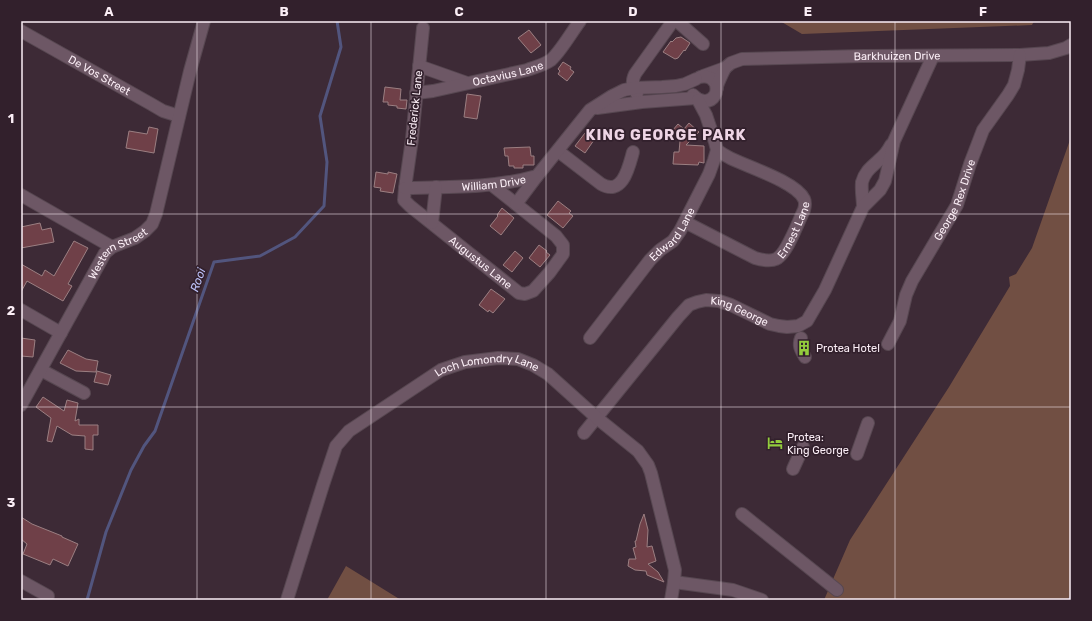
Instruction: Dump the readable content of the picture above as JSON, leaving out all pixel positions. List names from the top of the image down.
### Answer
{
  "streets": {
    "street": [
      "Barkhuizen Drive",
      "Octavius Lane",
      "De Vos Street",
      "Frederick Lane",
      "William Drive",
      "George Rex Drive",
      "Ernest Lane",
      "Edward Lane",
      "Western Street",
      "Augustus Lane",
      "King George",
      "Loch Lomondry Lane"
    ]
  },
  "crossings": [
    ["Barkhuizen Drive", "William Drive"],
    ["Barkhuizen Drive", "George Rex Drive"],
    ["Barkhuizen Drive", "King George"],
    ["Octavius Lane", "Frederick Lane"],
    ["De Vos Street", "Western Street"],
    ["Frederick Lane", "William Drive"],
    ["Frederick Lane", "Augustus Lane"],
    ["William Drive", "Augustus Lane"],
    ["Ernest Lane", "Edward Lane"],
    ["King George", "Loch Lomondry Lane"]
  ],
  "districts": ["KING GEORGE PARK"],
  "water": ["Rooi"],
  "places": {
    "building": ["Protea Hotel"],
    "hotel": ["Protea: King George"]
  },
  "grid": {
    "columns": [
      "A",
      "B",
      "C",
      "D",
      "E",
      "F"
    ],
    "rows": ["1", "2", "3"]
  }
}
